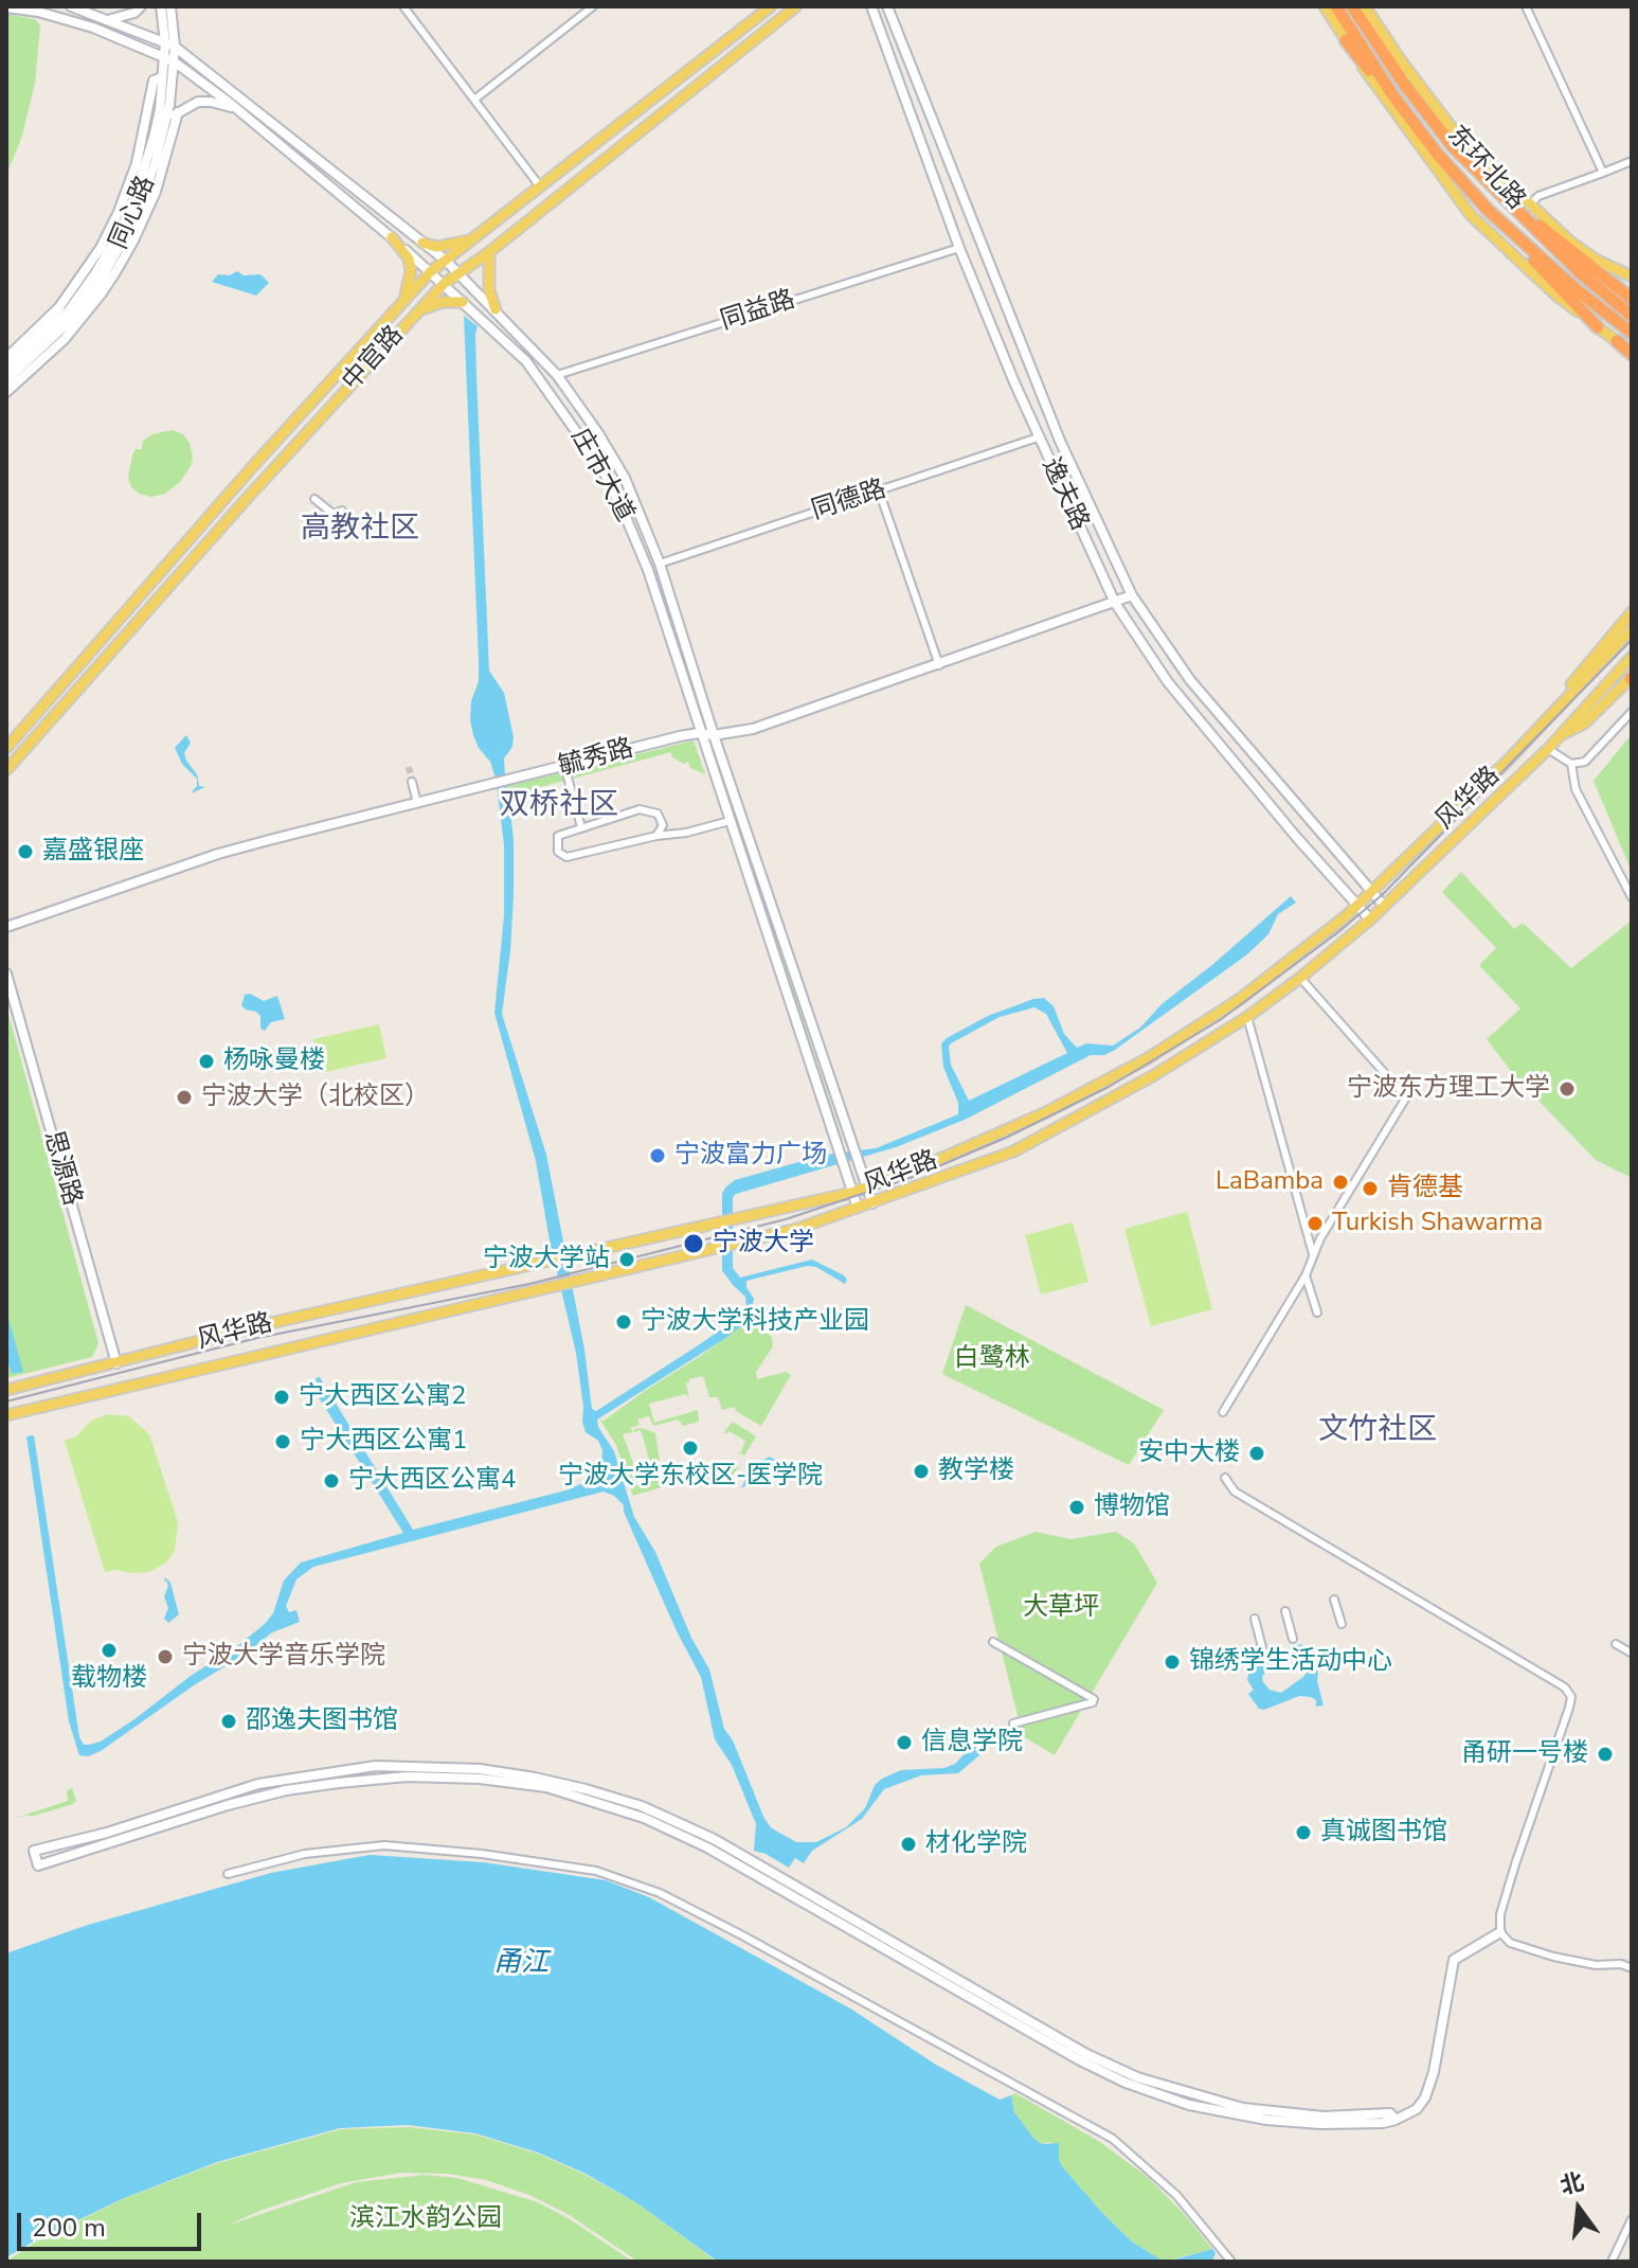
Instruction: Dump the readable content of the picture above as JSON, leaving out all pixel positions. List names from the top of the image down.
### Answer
{
  "streets": {
    "highway": ["东环北路"],
    "main road": ["中官路", "风华路"],
    "street": [
      "同心路",
      "同益路",
      "庄市大道",
      "逸夫路",
      "同德路",
      "毓秀路",
      "思源路"
    ]
  },
  "crossings": [
    ["同心路", "庄市大道"],
    ["同益路", "庄市大道"],
    ["同益路", "逸夫路"],
    ["中官路", "庄市大道"],
    ["庄市大道", "同德路"],
    ["庄市大道", "毓秀路"],
    ["庄市大道", "风华路"],
    ["逸夫路", "同德路"],
    ["逸夫路", "毓秀路"],
    ["逸夫路", "风华路"],
    ["风华路", "思源路"]
  ],
  "districts": ["高教社区", "双桥社区", "文竹社区"],
  "water": ["甬江"],
  "parks": ["白鹭林", "大草坪", "滨江水韵公园"],
  "places": [
    "嘉盛银座",
    "杨咏曼楼",
    "宁波东方理工大学",
    "宁波大学（北校区）",
    "宁波富力广场",
    "LaBamba",
    "肯德基",
    "Turkish Shawarma",
    "宁波大学",
    "宁波大学站",
    "宁波大学科技产业园",
    "宁大西区公寓2",
    "宁大西区公寓1",
    "宁波大学东校区-医学院",
    "安中大楼",
    "教学楼",
    "宁大西区公寓4",
    "博物馆",
    "载物楼",
    "宁波大学音乐学院",
    "锦绣学生活动中心",
    "邵逸夫图书馆",
    "信息学院",
    "甬研一号楼",
    "真诚图书馆",
    "材化学院"
  ],
  "scale_bar": "200 m",
  "north": "top"
}
